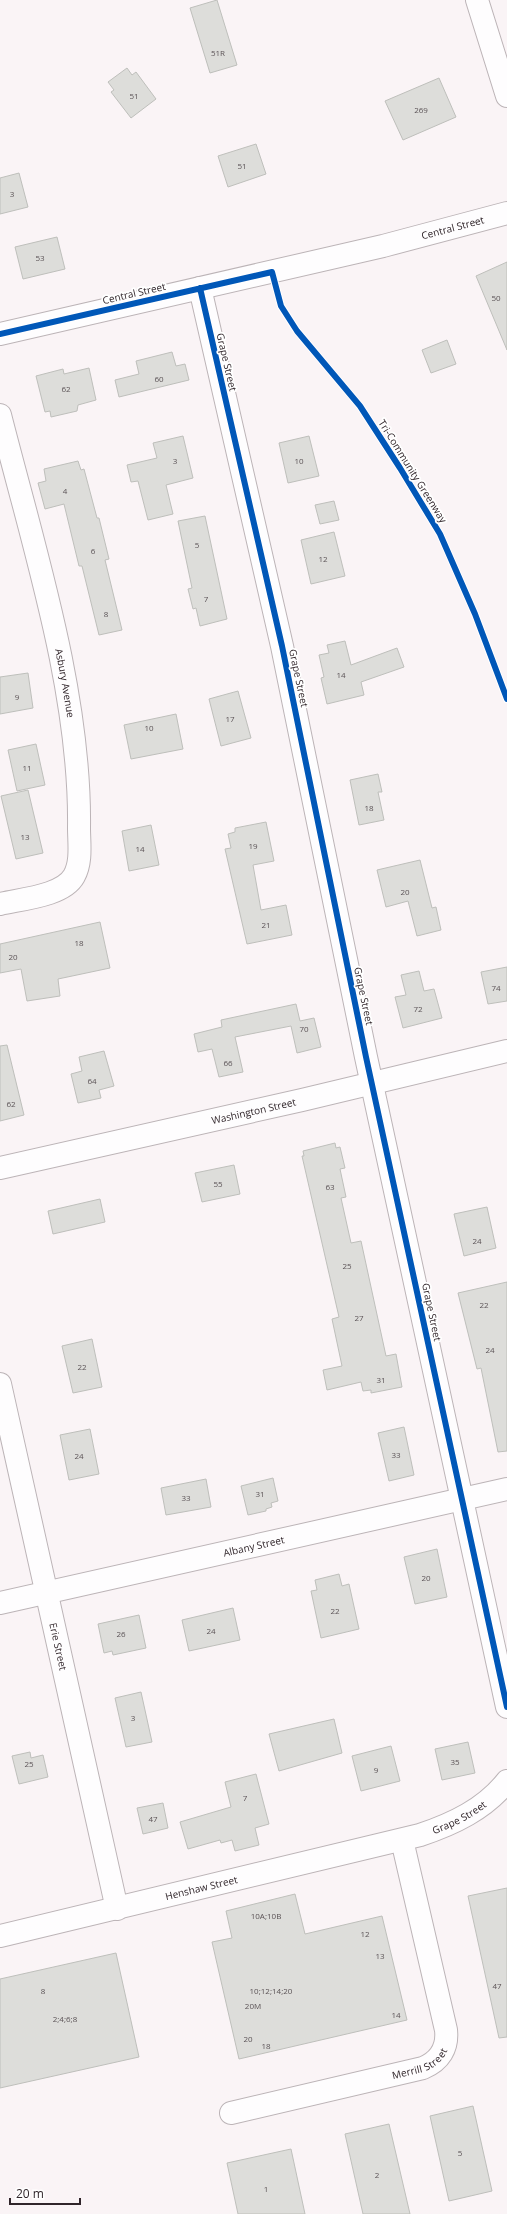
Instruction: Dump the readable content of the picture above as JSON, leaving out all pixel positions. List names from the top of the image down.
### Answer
{
  "streets": {
    "street": [
      "Central Street",
      "Grape Street",
      "Asbury Avenue",
      "Washington Street",
      "Albany Street",
      "Erie Street",
      "Henshaw Street",
      "Merrill Street"
    ],
    "cycle path": ["Tri-Community Greenway"]
  },
  "crossings": [
    ["Central Street", "Grape Street"],
    ["Grape Street", "Washington Street"],
    ["Grape Street", "Albany Street"],
    ["Grape Street", "Henshaw Street"],
    ["Grape Street", "Merrill Street"],
    ["Albany Street", "Erie Street"],
    ["Erie Street", "Henshaw Street"],
    ["Henshaw Street", "Merrill Street"]
  ],
  "house_numbers": [
    "51R",
    "51",
    "269",
    "51",
    "3",
    "53",
    "50",
    "60",
    "62",
    "3",
    "10",
    "4",
    "5",
    "6",
    "12",
    "7",
    "8",
    "14",
    "9",
    "17",
    "10",
    "11",
    "18",
    "13",
    "19",
    "14",
    "20",
    "21",
    "18",
    "20",
    "74",
    "72",
    "70",
    "66",
    "64",
    "62",
    "55",
    "63",
    "24",
    "25",
    "22",
    "27",
    "24",
    "22",
    "31",
    "33",
    "24",
    "31",
    "33",
    "20",
    "22",
    "24",
    "26",
    "3",
    "35",
    "25",
    "9",
    "7",
    "47",
    "10A;10B",
    "12",
    "13",
    "47",
    "8",
    "10;12;14;20",
    "20M",
    "14",
    "2;4;6;8",
    "20",
    "18",
    "5",
    "2",
    "1"
  ],
  "scale_bar": "20 m"
}
